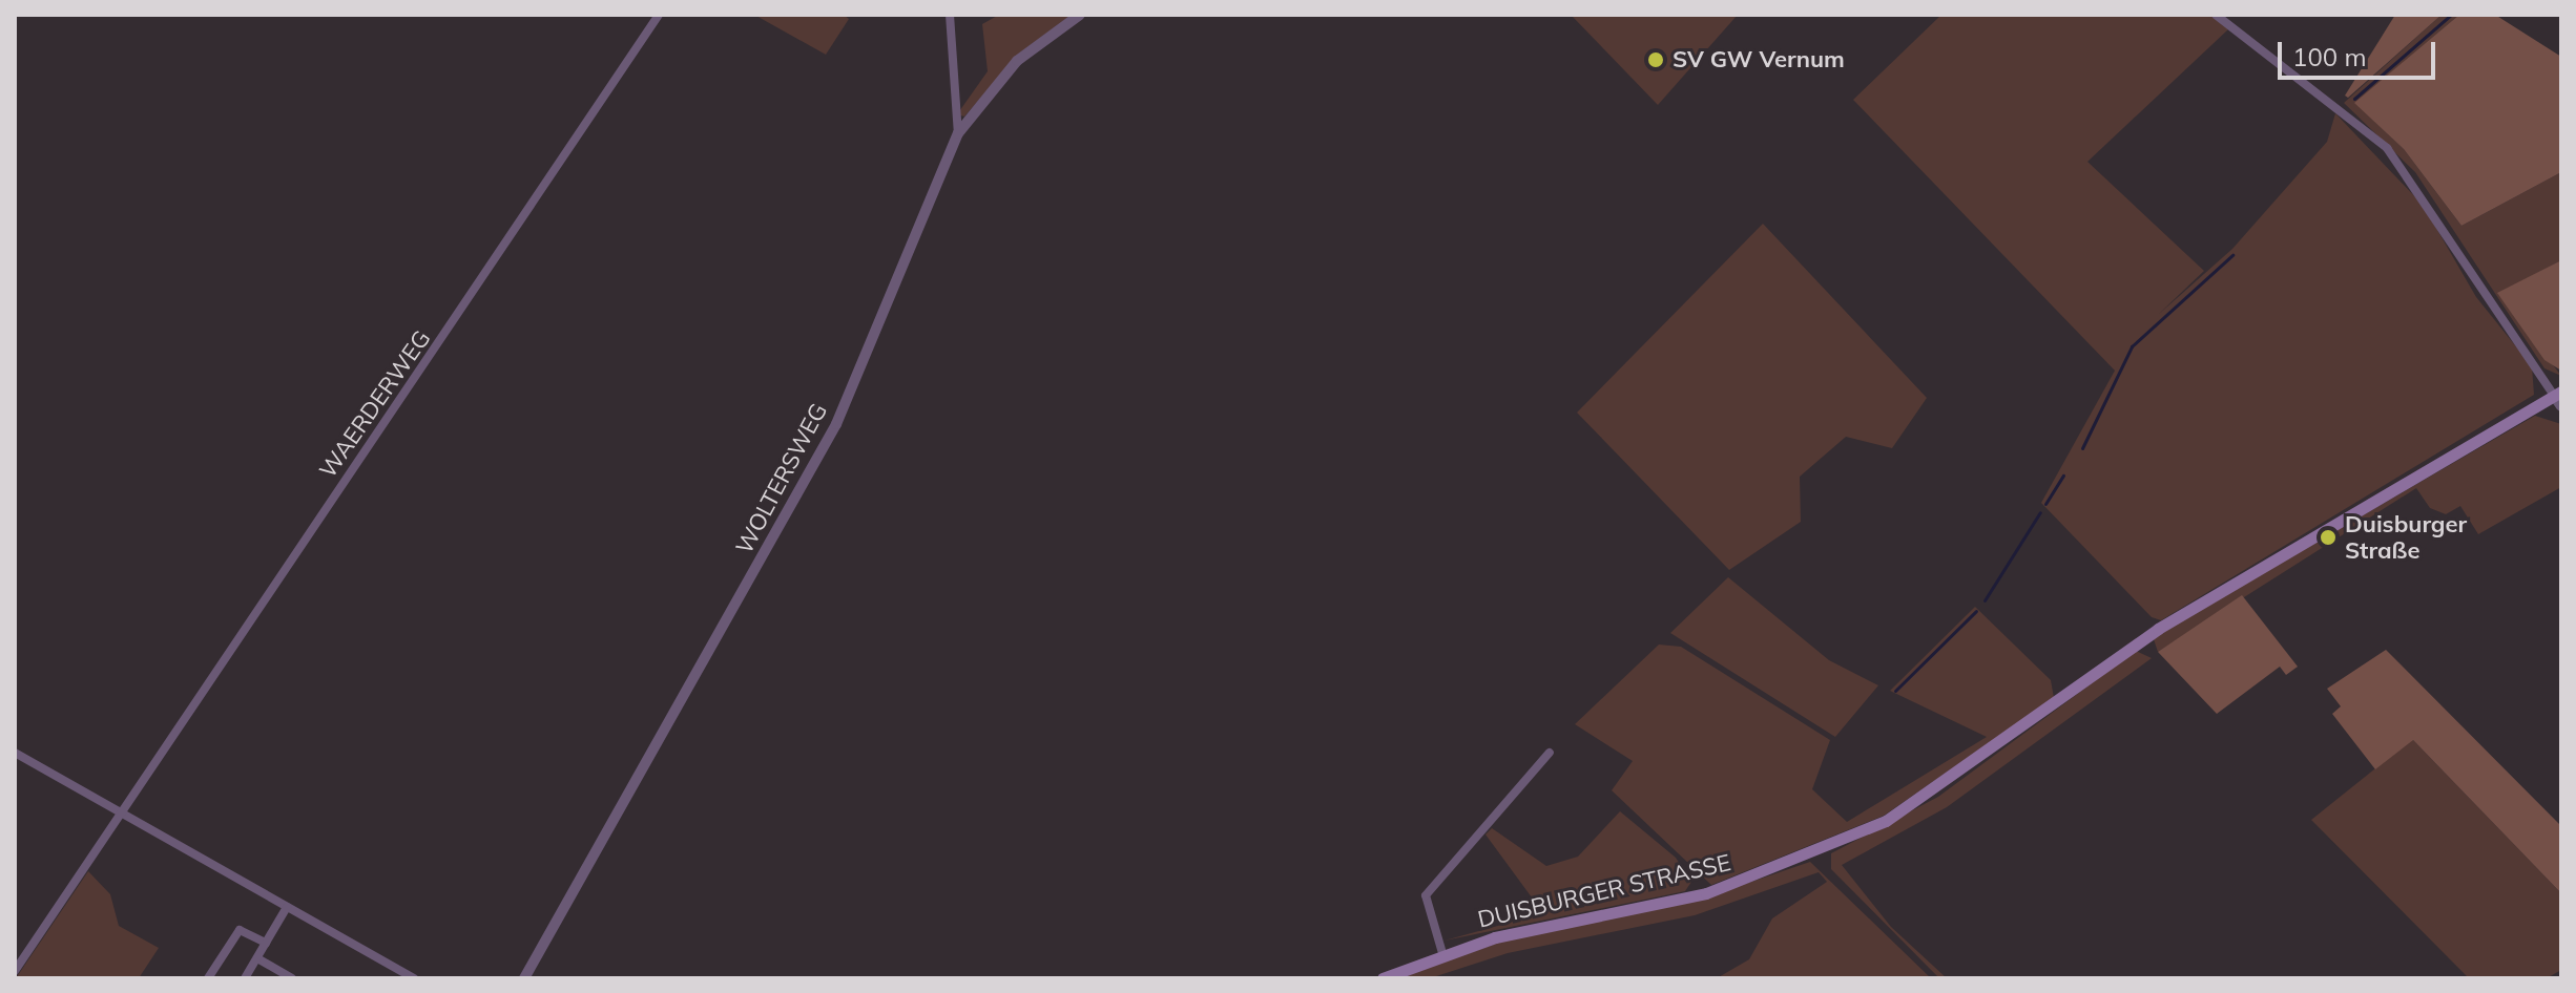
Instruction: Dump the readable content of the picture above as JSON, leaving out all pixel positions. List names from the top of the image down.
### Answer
{
  "streets": {
    "main road": ["DUISBURGER STRASSE"],
    "street": ["WAERDERWEG", "WOLTERSWEG"]
  },
  "places": ["SV GW Vernum", "Duisburger Straße"],
  "scale_bar": "100 m"
}
